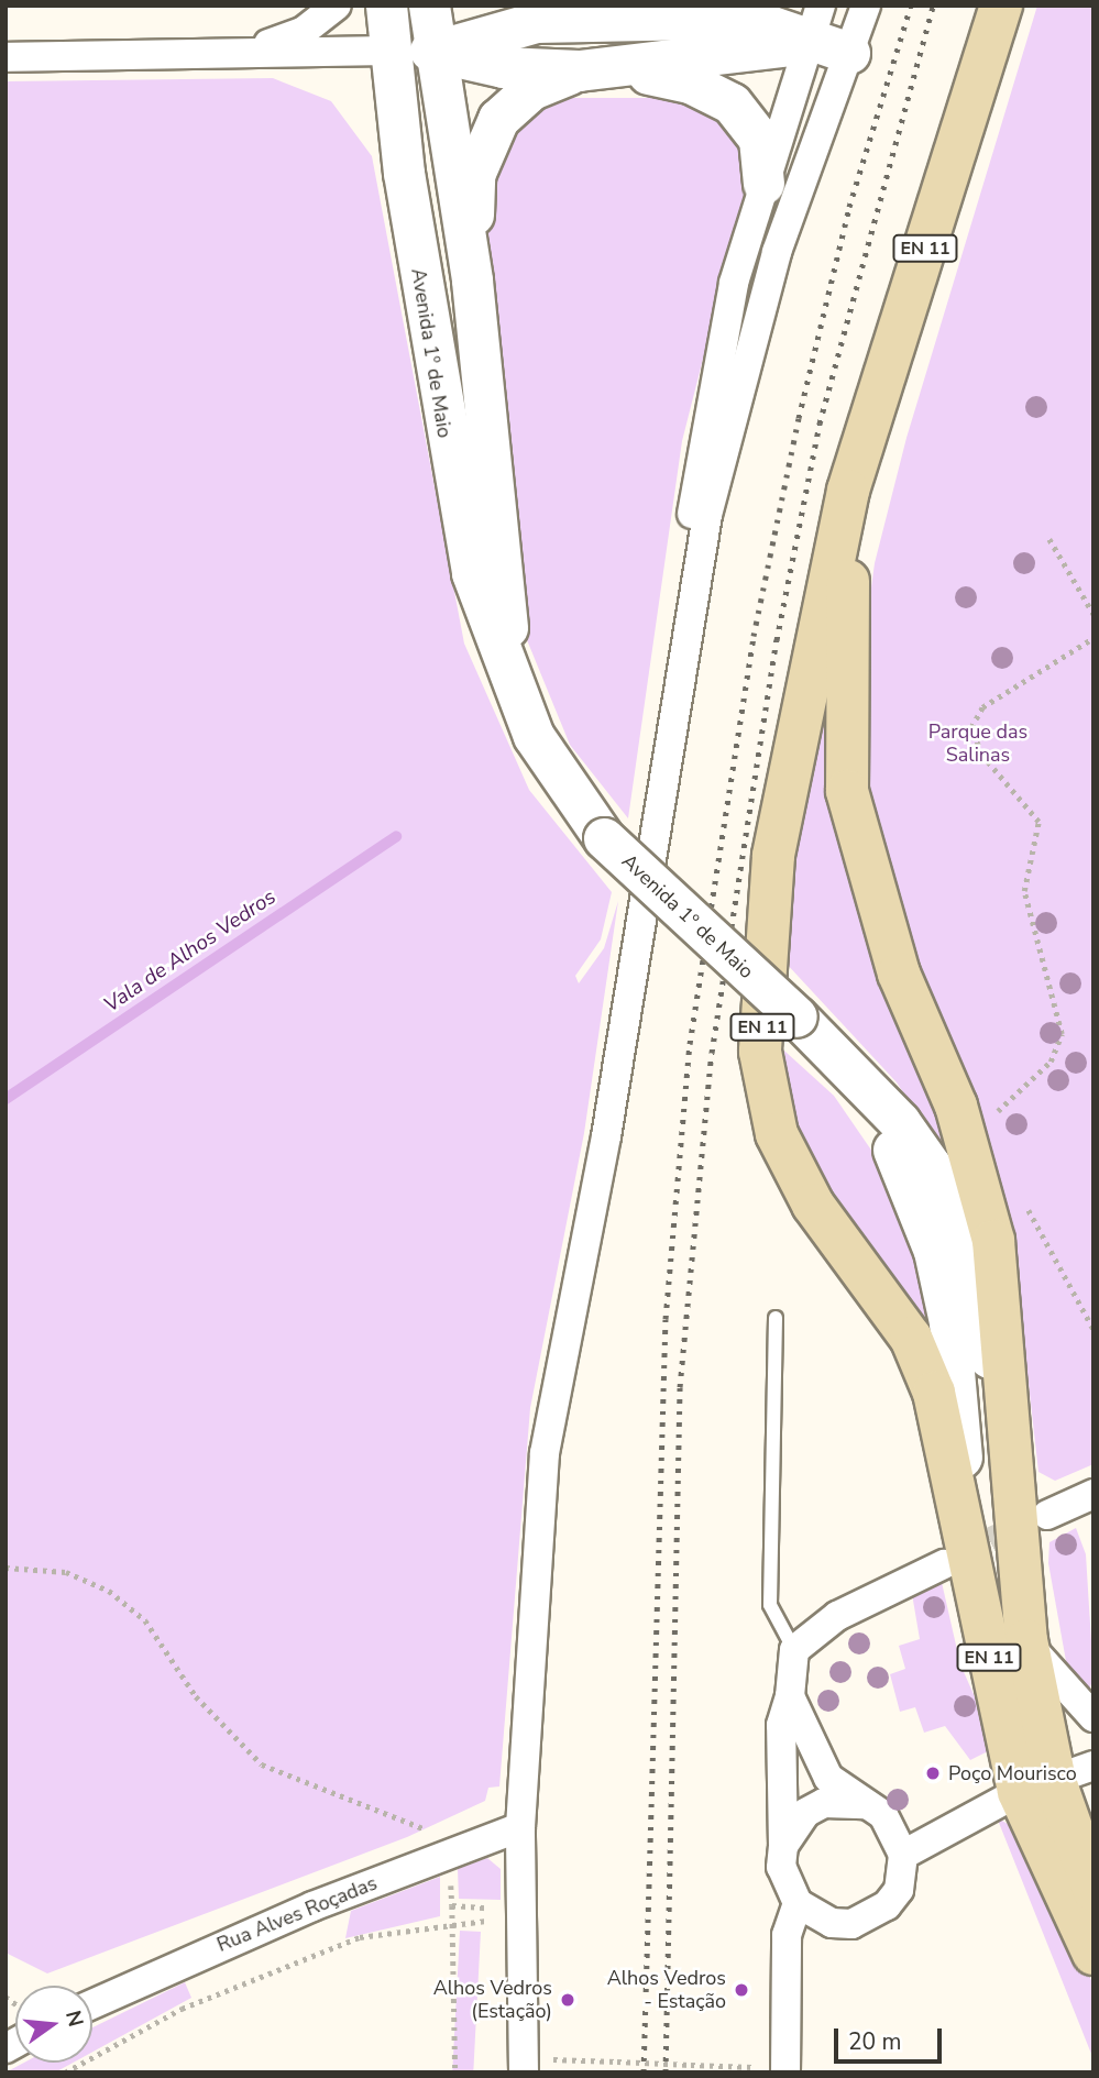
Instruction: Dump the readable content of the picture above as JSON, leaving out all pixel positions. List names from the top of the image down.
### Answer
{
  "streets": {
    "main road": ["EN 11", "Avenida 1º de Maio"],
    "street": ["Rua Alves Roçadas"]
  },
  "water": ["Vala de Alhos Vedros"],
  "parks": ["Parque das Salinas"],
  "places": ["Poço Mourisco", "Alhos Vedros - Estação", "Alhos Vedros (Estação)"],
  "scale_bar": "20 m",
  "north": "right"
}
